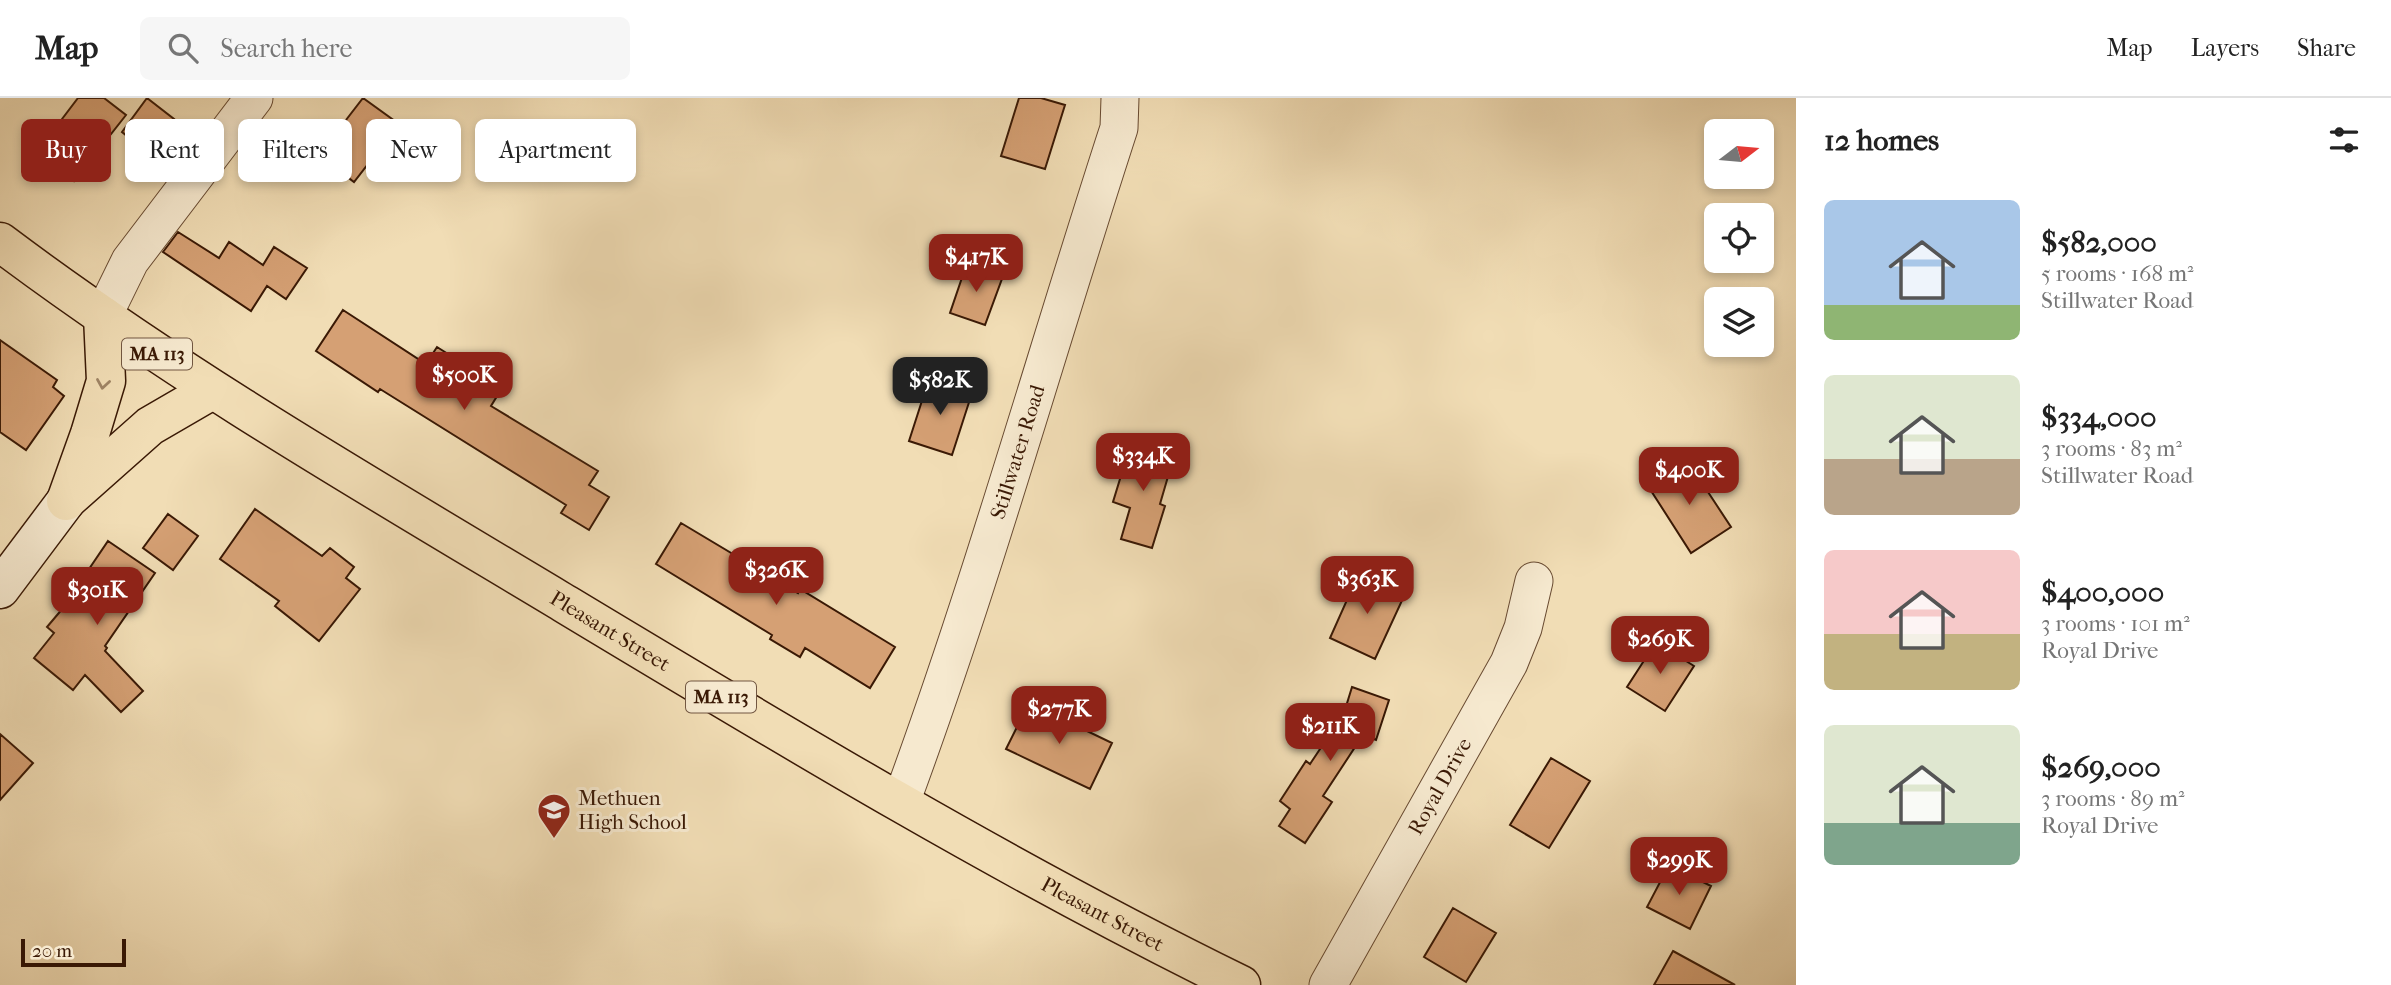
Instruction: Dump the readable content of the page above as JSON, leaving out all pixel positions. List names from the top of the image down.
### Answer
{
  "streets": {
    "main road": ["MA 113", "Pleasant Street"],
    "street": ["Stillwater Road", "Royal Drive"]
  },
  "crossings": [
    ["Stillwater Road", "Pleasant Street"]
  ],
  "places": {
    "school or university": ["Methuen High School"]
  },
  "scale_bar": "20 m",
  "north": "right",
  "page": {
    "header": "Map",
    "search": "Search here",
    "nav": ["Map", "Layers", "Share"],
    "heading": "12 homes",
    "chip": [
      "Buy",
      "Rent",
      "Filters",
      "New",
      "Apartment"
    ],
    "list": [
      {
        "name": "$582,000",
        "note": "5 rooms · 168 m² · Stillwater Road"
      },
      {
        "name": "$334,000",
        "note": "3 rooms · 83 m² · Stillwater Road"
      },
      {
        "name": "$400,000",
        "note": "3 rooms · 101 m² · Royal Drive"
      },
      {
        "name": "$269,000",
        "note": "3 rooms · 89 m² · Royal Drive"
      }
    ],
    "price": [
      "$417K",
      "$500K",
      "$582K",
      "$334K",
      "$400K",
      "$326K",
      "$363K",
      "$301K",
      "$269K",
      "$277K",
      "$211K",
      "$299K"
    ],
    "scale": "20 m"
  }
}
